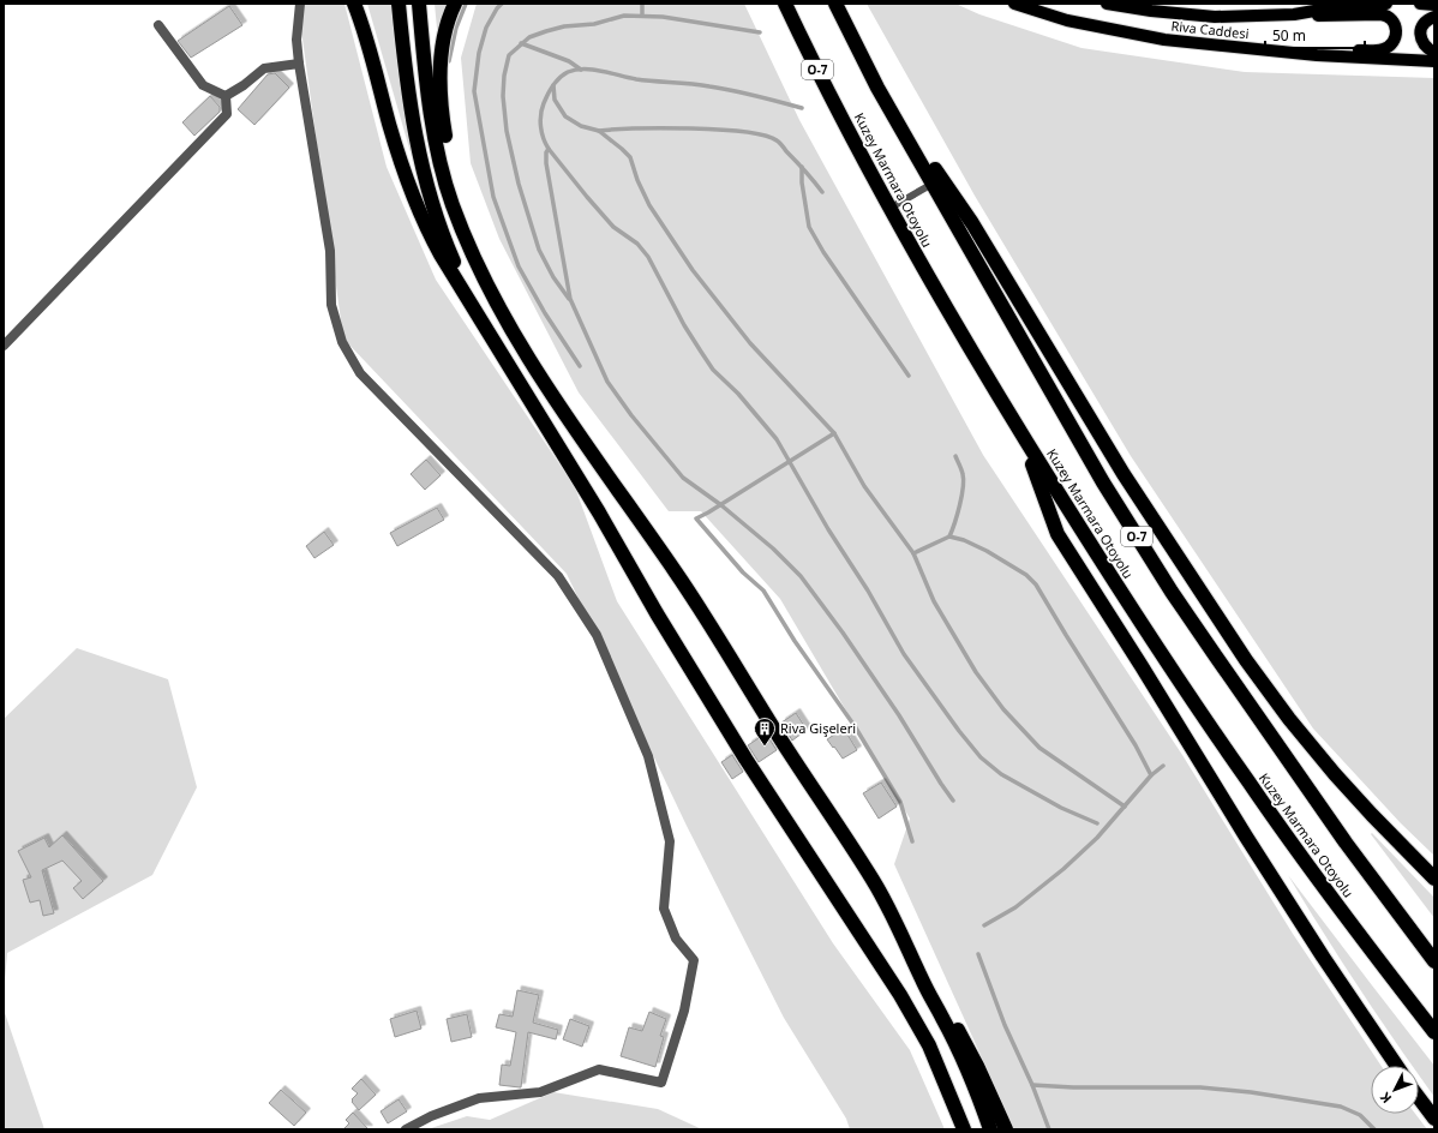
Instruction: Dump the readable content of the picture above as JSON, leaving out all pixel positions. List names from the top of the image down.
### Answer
{
  "streets": {
    "highway": ["O-7", "Kuzey Marmara Otoyolu"],
    "main road": ["Riva Caddesi"]
  },
  "places": {
    "building": ["Riva Gişeleri"]
  },
  "scale_bar": "50 m",
  "north": "bottom left"
}
